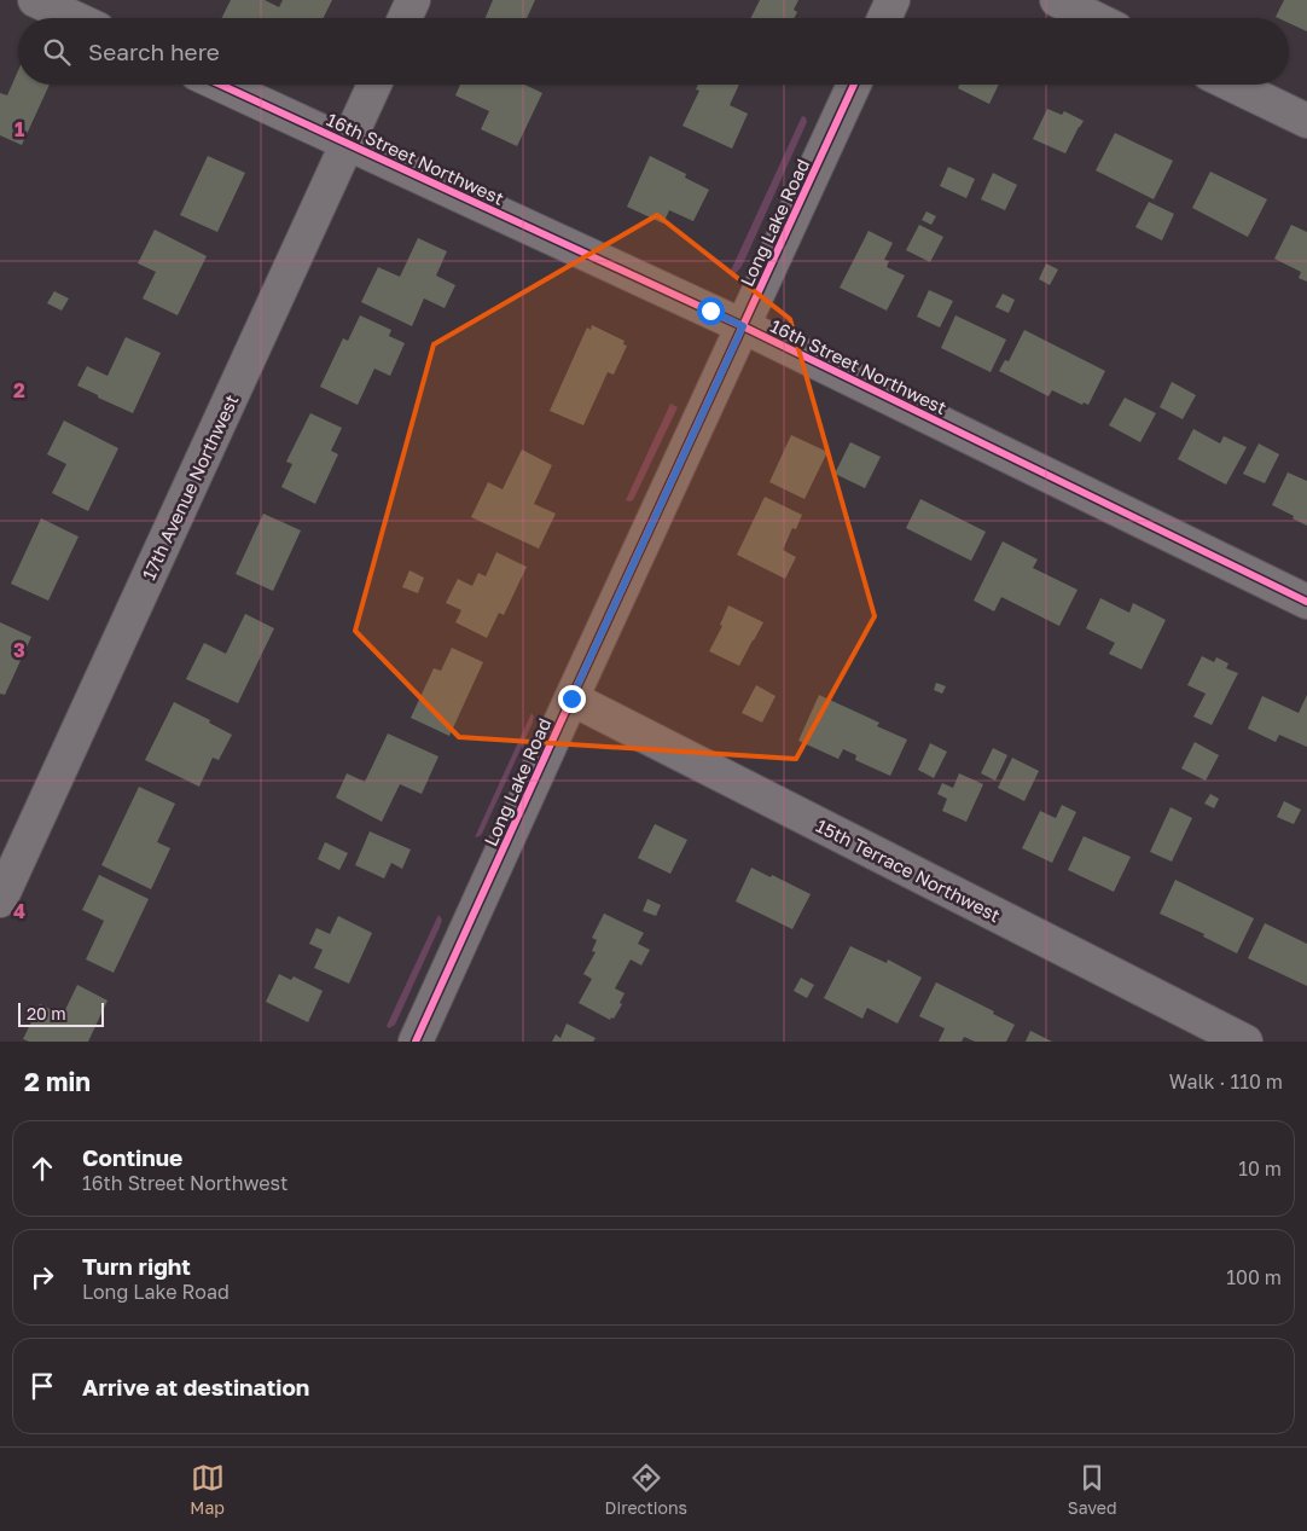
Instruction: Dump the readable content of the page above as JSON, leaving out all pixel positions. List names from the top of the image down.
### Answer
{
  "streets": {
    "street": [
      "16th Street Northwest",
      "Long Lake Road",
      "17th Avenue Northwest",
      "15th Terrace Northwest"
    ]
  },
  "crossings": [
    ["16th Street Northwest", "Long Lake Road"],
    ["16th Street Northwest", "17th Avenue Northwest"],
    ["Long Lake Road", "15th Terrace Northwest"]
  ],
  "scale_bar": "20 m",
  "page": {
    "search": "Search here",
    "scale": "20 m",
    "heading": ["2 min", "Walk · 110 m"],
    "list": [
      ["Continue", "16th Street Northwest", "10 m"],
      ["Turn right", "Long Lake Road", "100 m"],
      "Arrive at destination"
    ],
    "nav": ["Map", "Directions", "Saved"]
  },
  "grid": {
    "rows": [
      "1",
      "2",
      "3",
      "4"
    ]
  }
}
